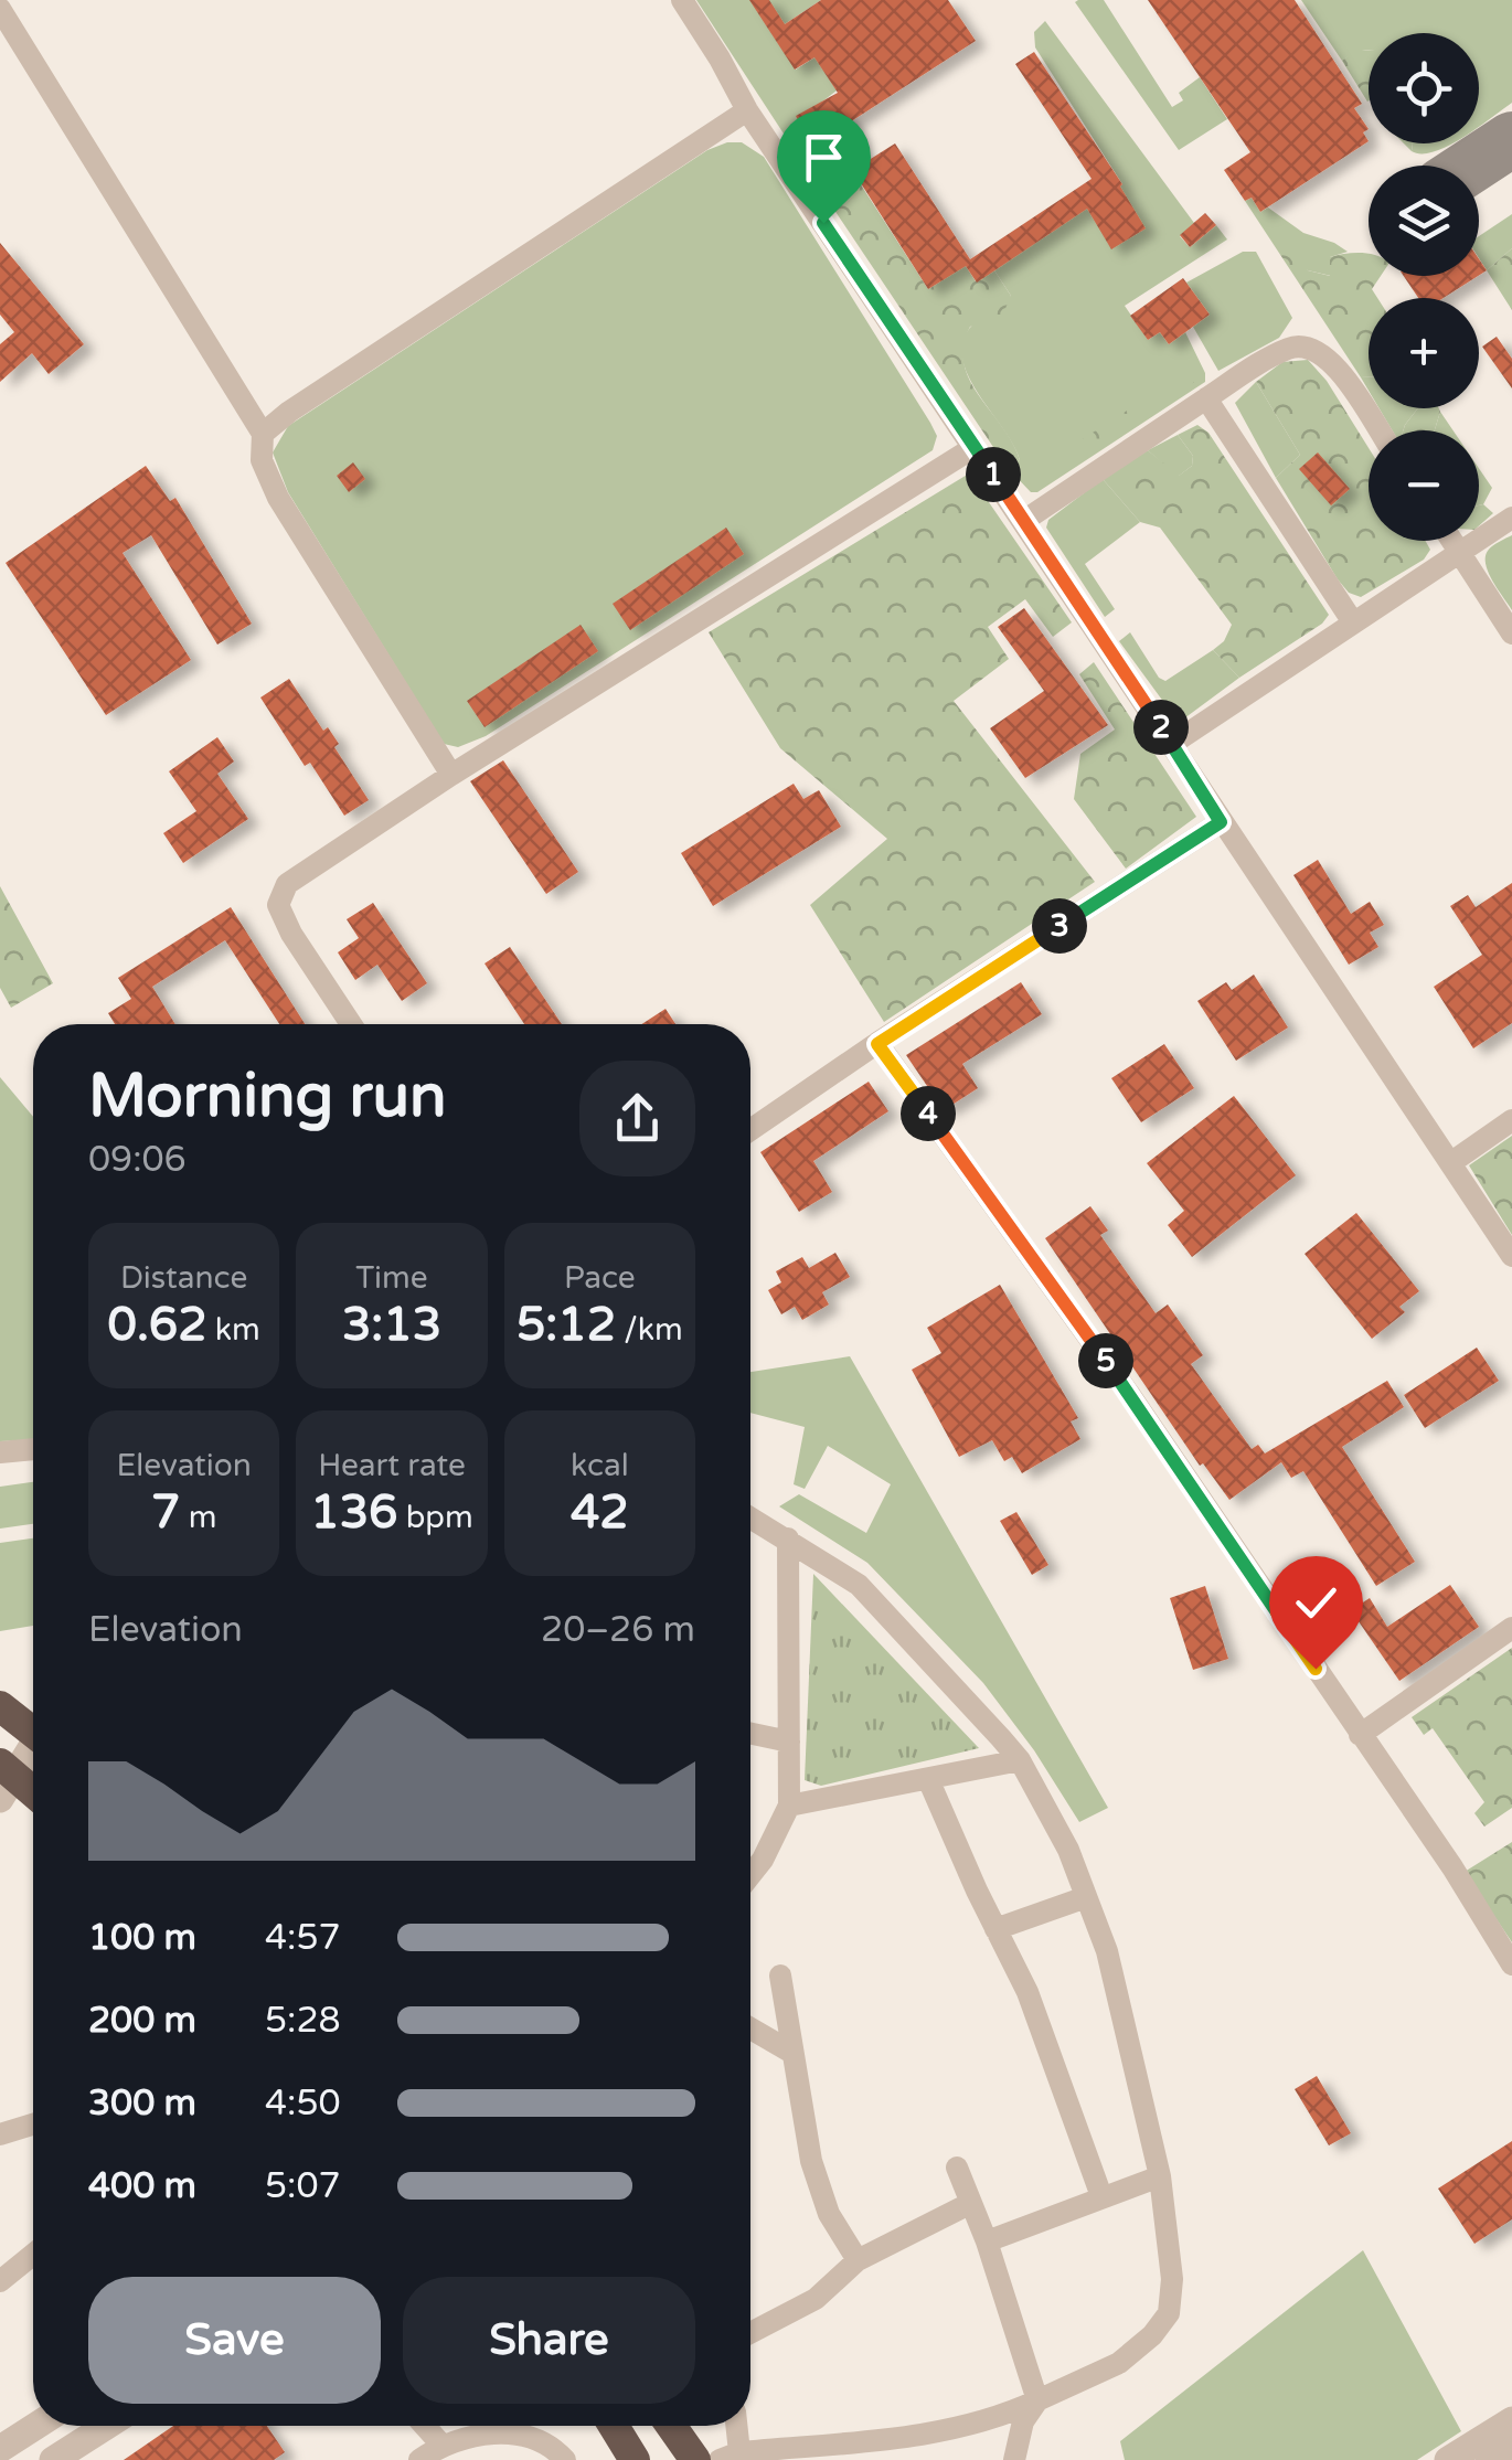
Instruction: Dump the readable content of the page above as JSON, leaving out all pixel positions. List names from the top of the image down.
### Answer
{
  "page": {
    "map_buttons": ["+", "−"],
    "pins": [
      "1",
      "2",
      "3",
      "4",
      "5"
    ],
    "heading": ["Morning run", "09:06"],
    "stats": [
      ["Distance", "0.62 km"],
      ["Time", "3:13"],
      ["Pace", "5:12 /km"],
      ["Elevation", "7 m"],
      ["Heart rate", "136 bpm"],
      ["kcal", "42"]
    ],
    "chart": ["Elevation", "20–26 m"],
    "list": [
      {
        "name": "100 m",
        "note": "4:57"
      },
      {
        "name": "200 m",
        "note": "5:28"
      },
      {
        "name": "300 m",
        "note": "4:50"
      },
      {
        "name": "400 m",
        "note": "5:07"
      }
    ],
    "buttons": ["Save", "Share"]
  }
}
